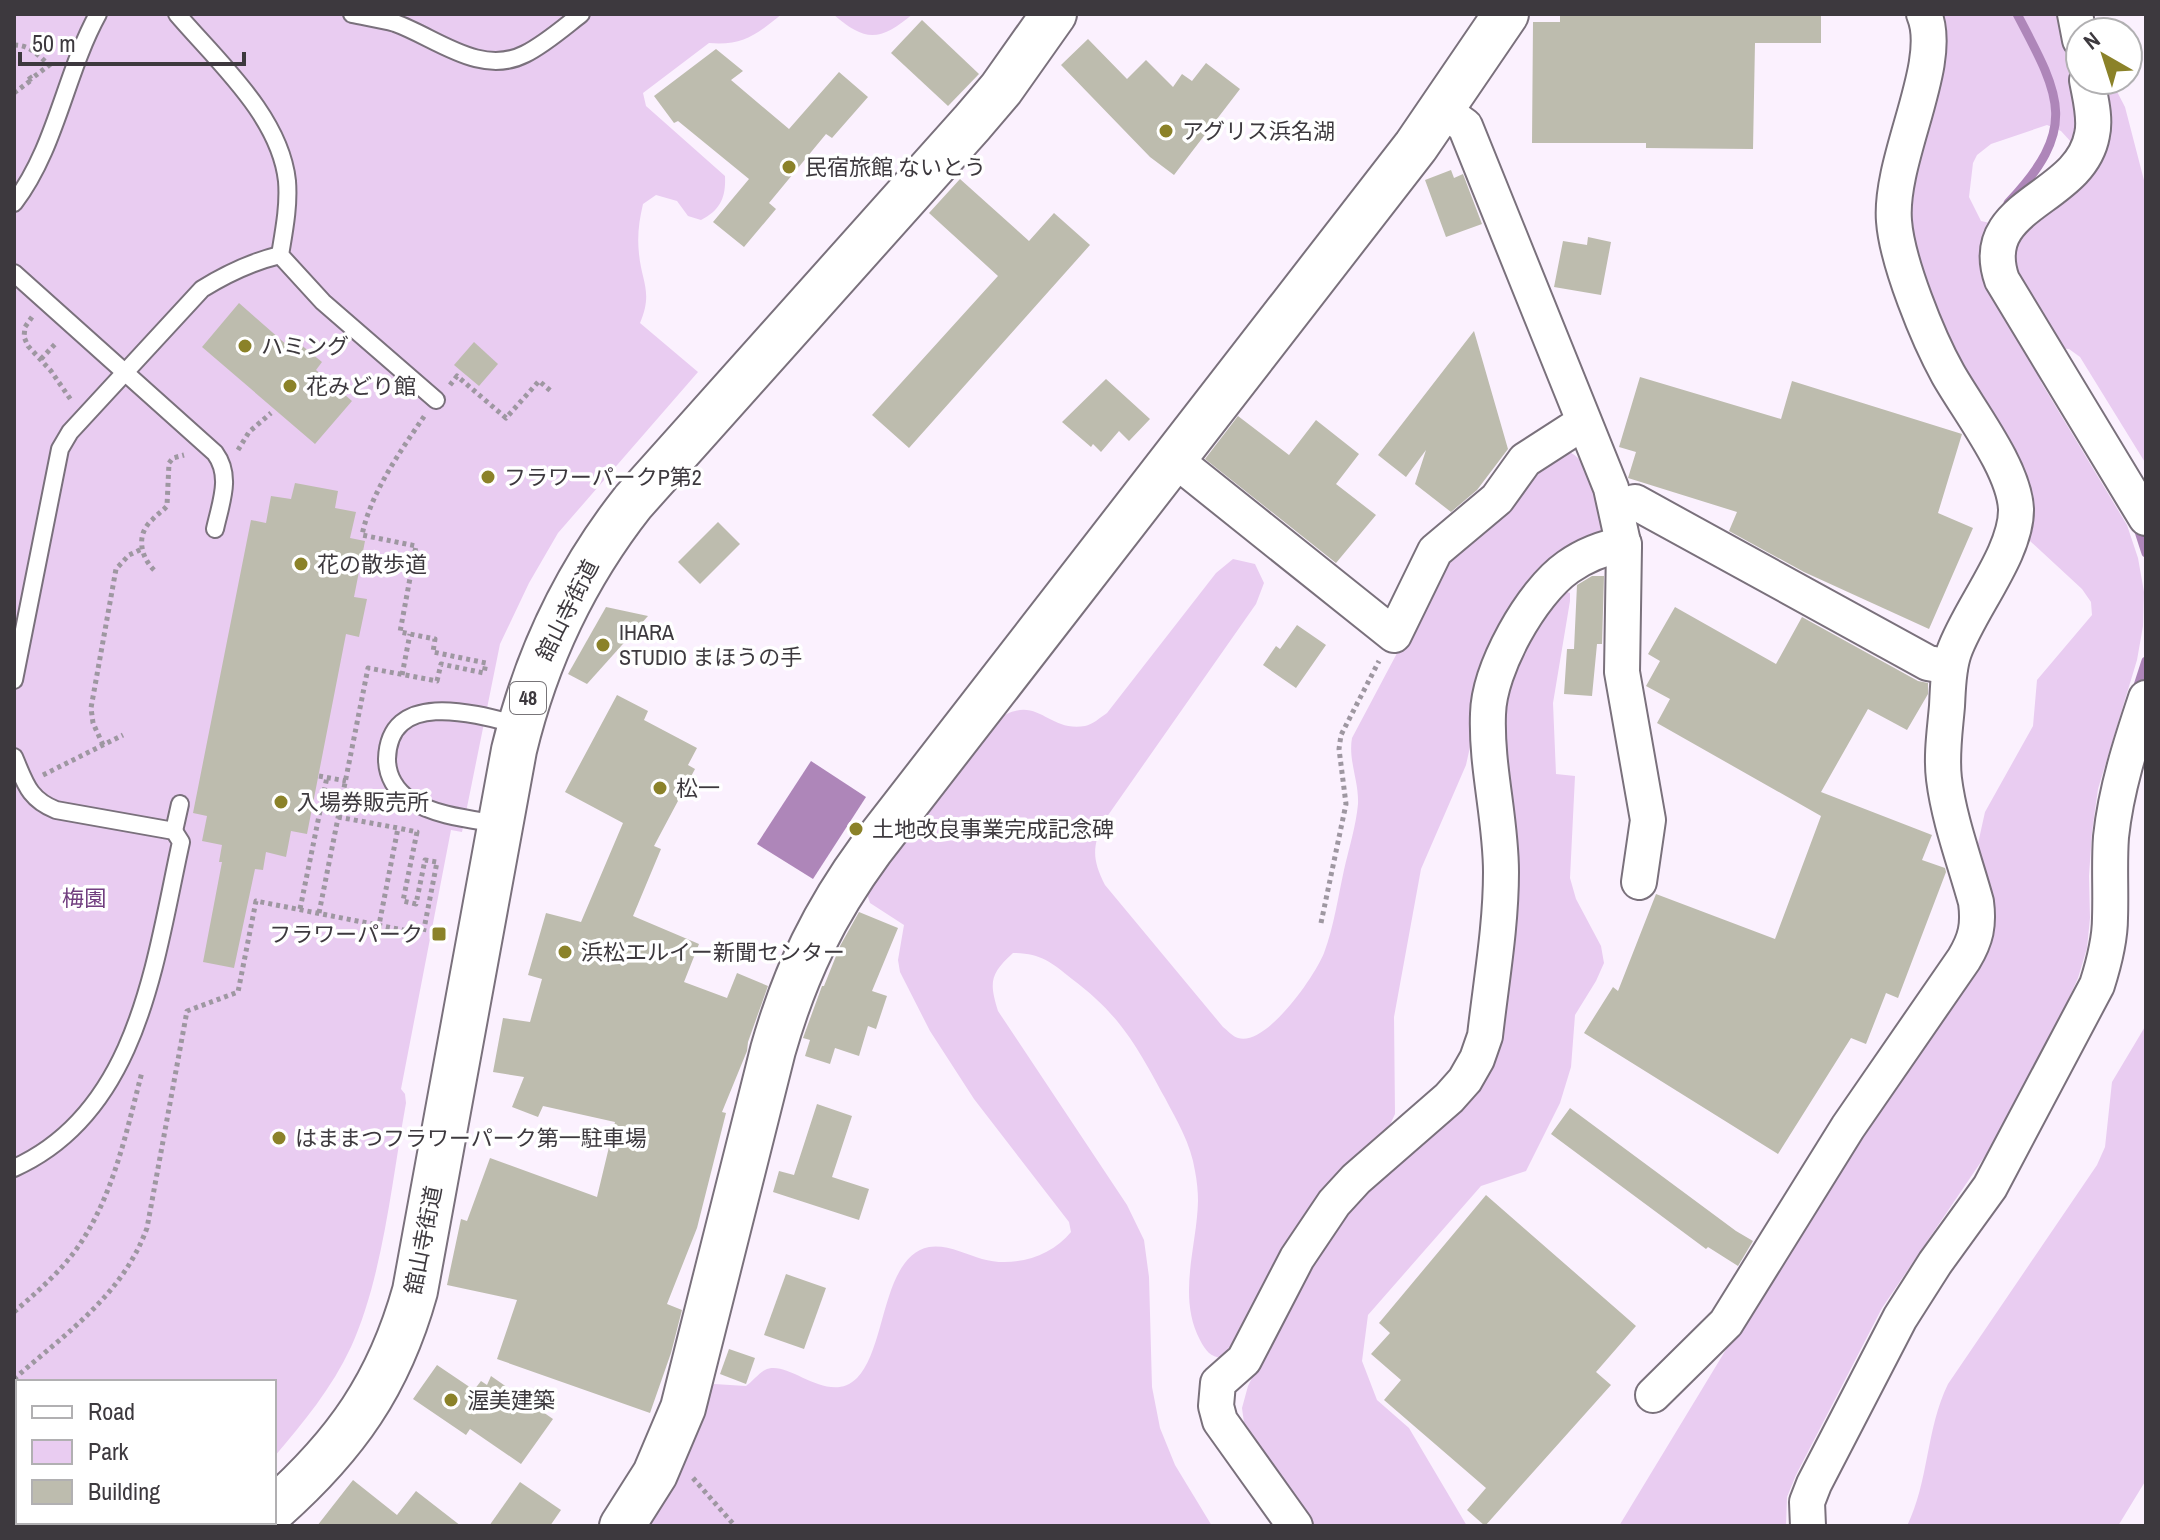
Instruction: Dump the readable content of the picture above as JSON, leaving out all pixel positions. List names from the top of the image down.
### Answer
{
  "streets": {
    "street": ["舘山寺街道", "48"]
  },
  "parks": ["梅園"],
  "places": {
    "other": [
      "アグリス浜名湖",
      "民宿旅館 ないとう",
      "ハミング",
      "花みどり館",
      "フラワーパークP第2",
      "花の散歩道",
      "IHARA STUDIO まほうの手",
      "松一",
      "入場券販売所",
      "土地改良事業完成記念碑",
      "浜松エルイー新聞センター",
      "はままつフラワーパーク第一駐車場",
      "渥美建築"
    ],
    "transit": ["フラワーパーク"]
  },
  "legend": ["Road", "Park", "Building"],
  "scale_bar": "50 m",
  "north": "top left"
}
